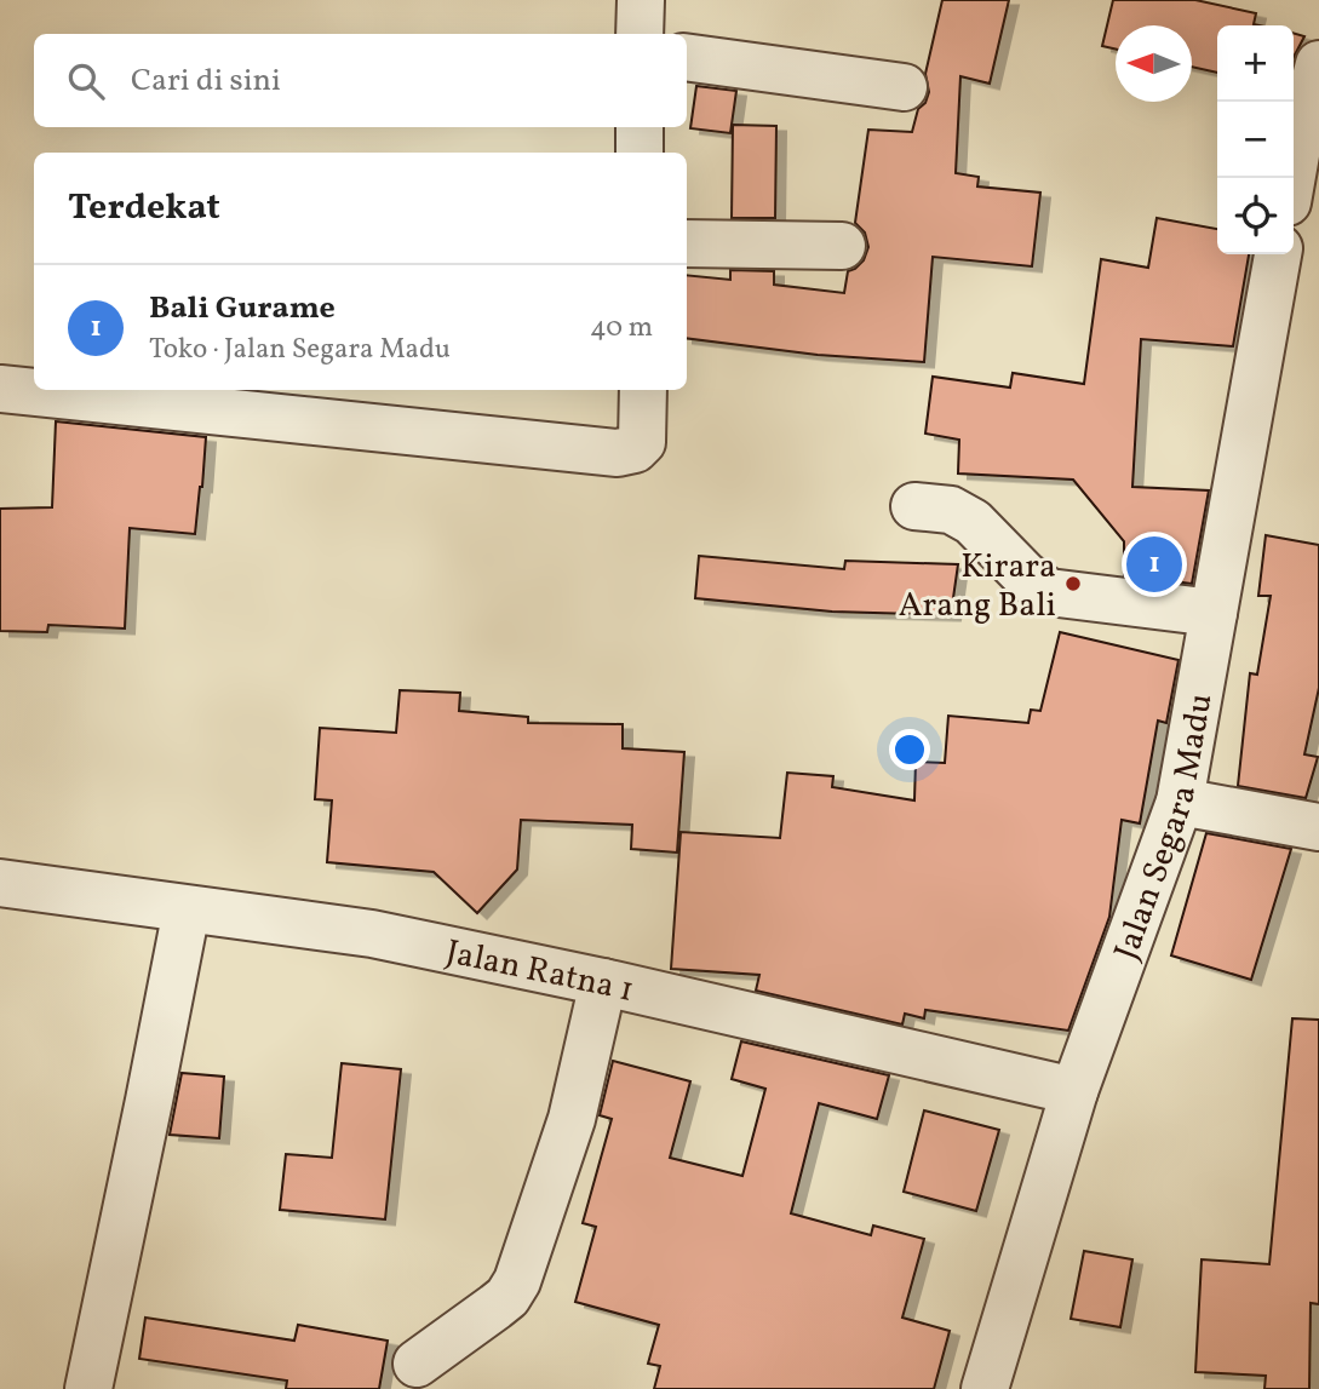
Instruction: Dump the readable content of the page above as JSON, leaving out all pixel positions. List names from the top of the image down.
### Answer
{
  "streets": {
    "street": ["Jalan Segara Madu", "Jalan Ratna 1"]
  },
  "crossings": [
    ["Jalan Segara Madu", "Jalan Ratna 1"]
  ],
  "places": ["Kirara Arang Bali"],
  "north": "left",
  "page": {
    "map_buttons": ["+", "−"],
    "search": "Cari di sini",
    "heading": "Terdekat",
    "list": [
      {
        "mark": "1",
        "name": "Bali Gurame",
        "note": "Toko · Jalan Segara Madu",
        "value": "40 m"
      }
    ],
    "pins": "1"
  }
}
